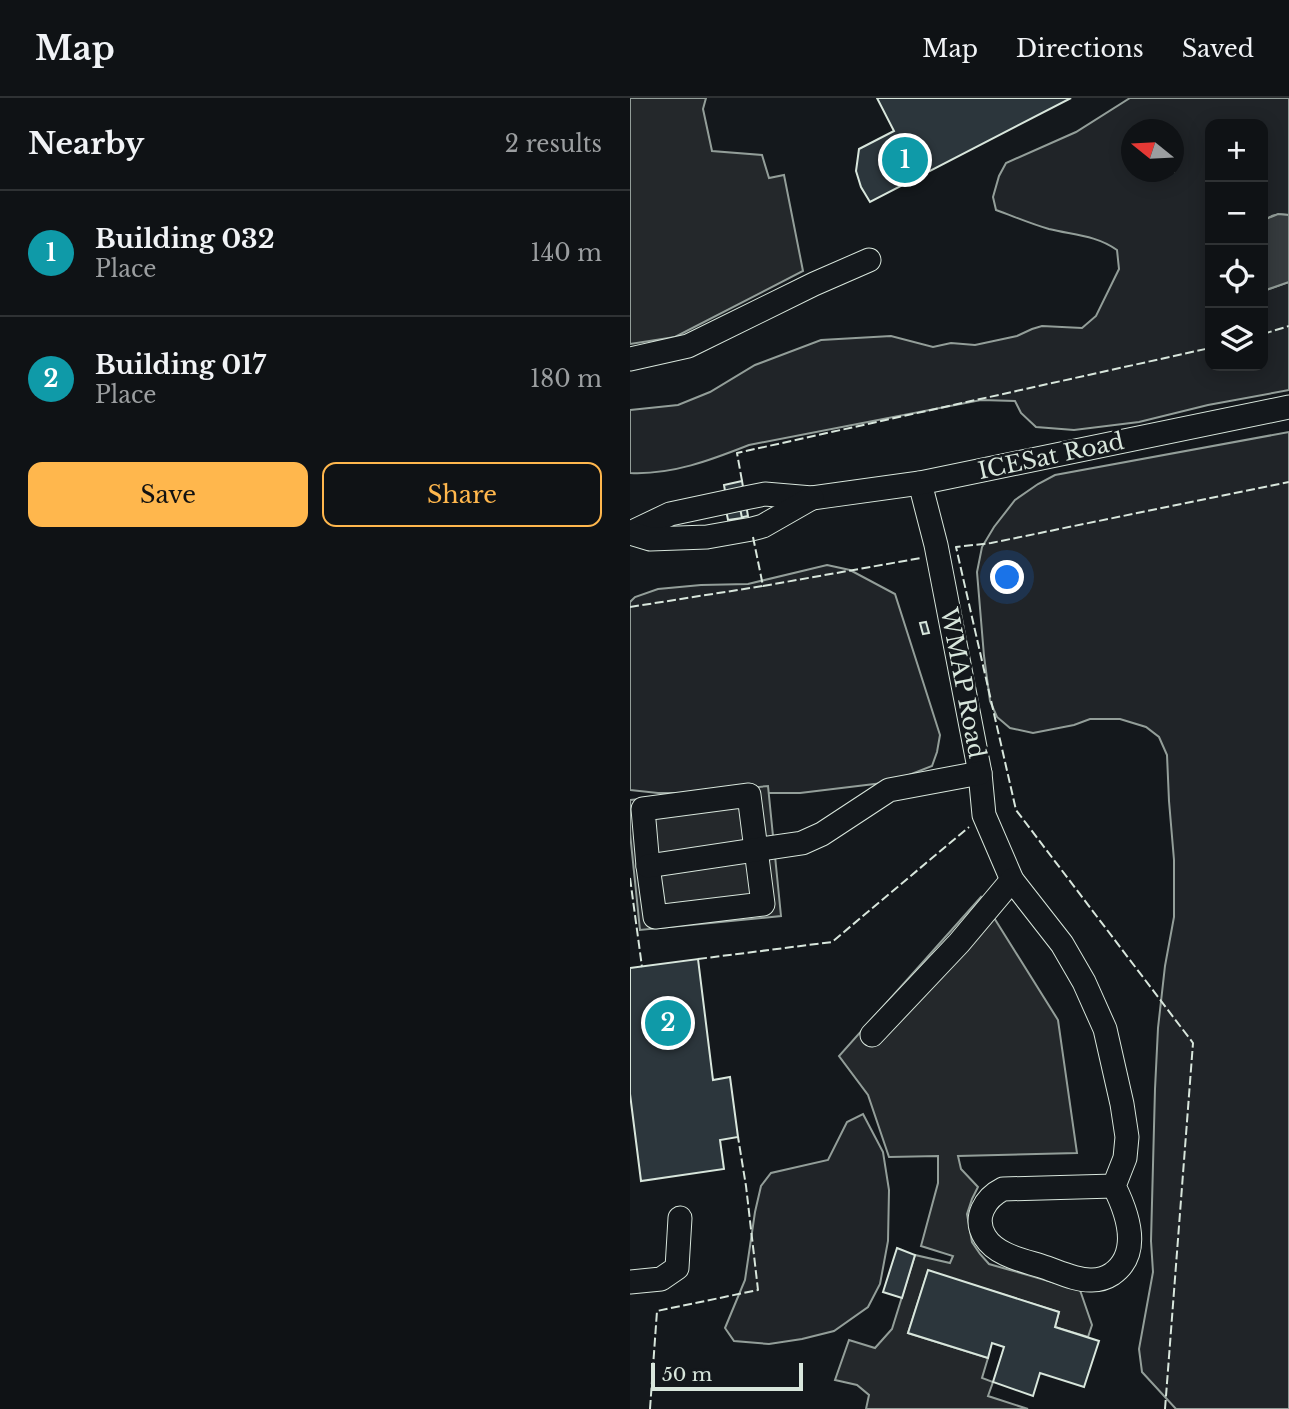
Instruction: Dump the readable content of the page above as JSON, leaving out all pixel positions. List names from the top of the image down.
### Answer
{
  "streets": {
    "street": ["ICESat Road", "WMAP Road"]
  },
  "crossings": [
    ["ICESat Road", "WMAP Road"]
  ],
  "scale_bar": "50 m",
  "north": "left",
  "page": {
    "header": "Map",
    "nav": ["Map", "Directions", "Saved"],
    "heading": ["Nearby", "2 results"],
    "map_buttons": ["+", "−"],
    "pins": ["1", "2"],
    "list": [
      {
        "mark": "1",
        "name": "Building 032",
        "note": "Place",
        "value": "140 m"
      },
      {
        "mark": "2",
        "name": "Building 017",
        "note": "Place",
        "value": "180 m"
      }
    ],
    "buttons": ["Save", "Share"],
    "scale": "50 m"
  }
}
